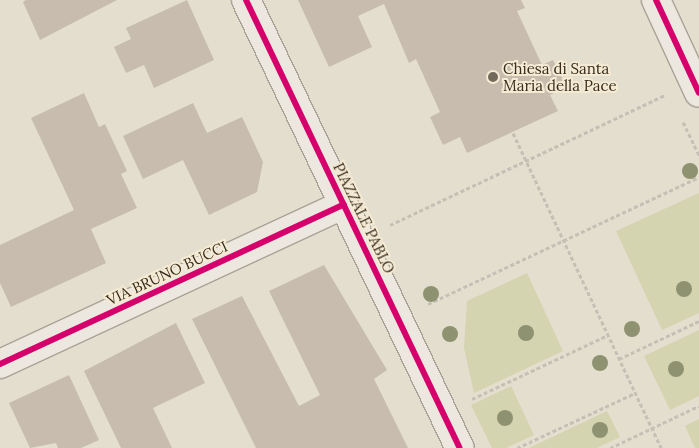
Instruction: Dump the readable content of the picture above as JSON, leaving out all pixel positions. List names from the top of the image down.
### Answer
{
  "streets": {
    "street": ["PIAZZALE PABLO", "VIA BRUNO BUCCI"]
  },
  "crossings": [
    ["PIAZZALE PABLO", "VIA BRUNO BUCCI"]
  ],
  "places": ["Chiesa di Santa Maria della Pace"]
}
